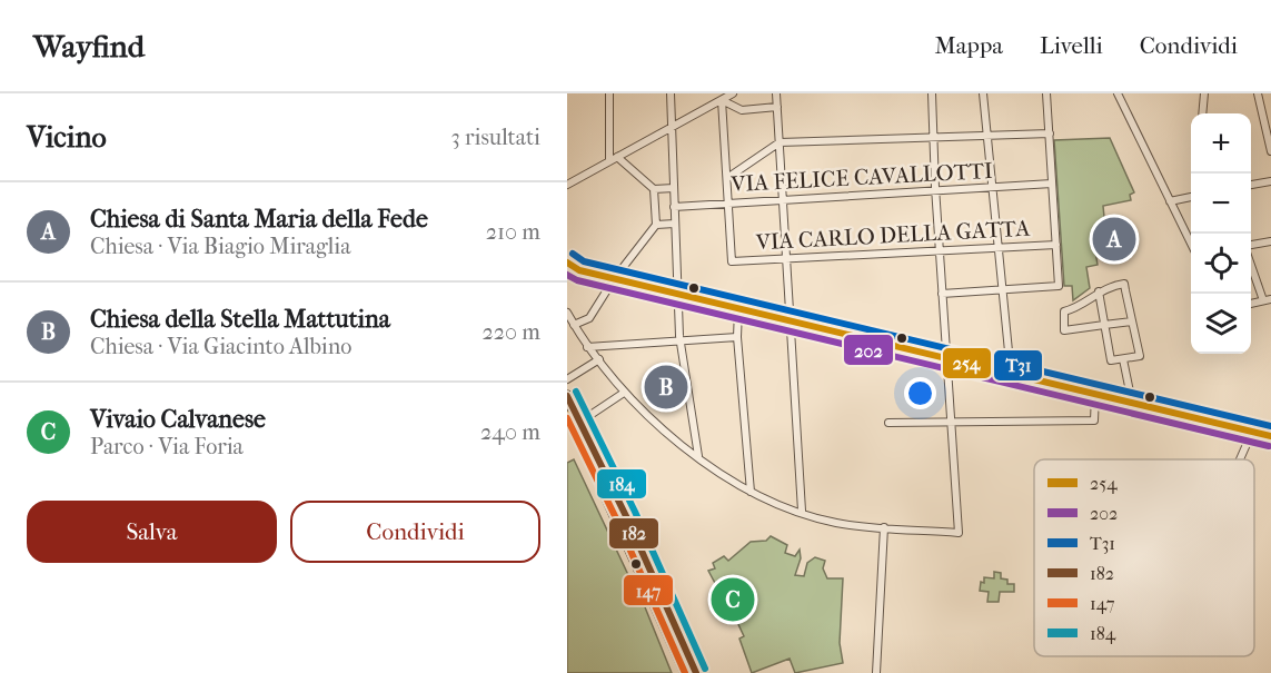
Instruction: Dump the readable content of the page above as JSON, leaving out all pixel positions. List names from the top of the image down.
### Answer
{
  "streets": {
    "street": ["VIA FELICE CAVALLOTTI", "VIA CARLO DELLA GATTA"]
  },
  "crossings": [
    ["VIA FELICE CAVALLOTTI", "VIA CARLO DELLA GATTA"]
  ],
  "lines": [
    "transit line T31",
    "transit line 254",
    "transit line 202",
    "transit line 184",
    "transit line 182",
    "transit line 147"
  ],
  "legend": [
    "254",
    "202",
    "T31",
    "182",
    "147",
    "184"
  ],
  "page": {
    "header": "Wayfind",
    "nav": ["Mappa", "Livelli", "Condividi"],
    "heading": ["Vicino", "3 risultati"],
    "map_buttons": ["+", "−"],
    "list": [
      {
        "mark": "A",
        "name": "Chiesa di Santa Maria della Fede",
        "note": "Chiesa · Via Biagio Miraglia",
        "value": "210 m"
      },
      {
        "mark": "B",
        "name": "Chiesa della Stella Mattutina",
        "note": "Chiesa · Via Giacinto Albino",
        "value": "220 m"
      },
      {
        "mark": "C",
        "name": "Vivaio Calvanese",
        "note": "Parco · Via Foria",
        "value": "240 m"
      }
    ],
    "pins": ["A", "B", "C"],
    "buttons": ["Salva", "Condividi"]
  }
}
